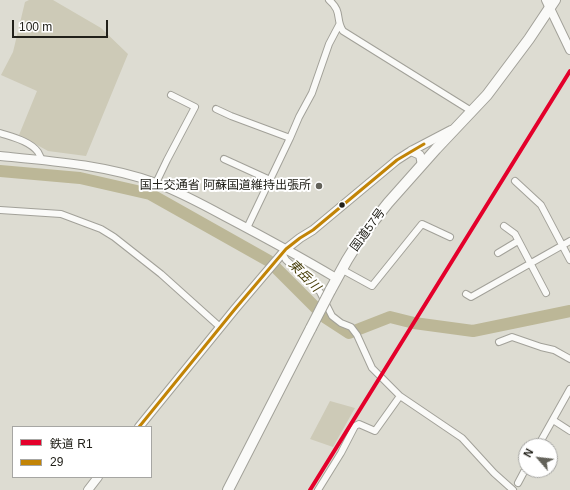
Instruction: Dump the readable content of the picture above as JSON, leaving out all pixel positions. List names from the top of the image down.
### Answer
{
  "streets": {
    "highway": ["国道57号"]
  },
  "water": ["東岳川"],
  "places": ["国土交通省 阿蘇国道維持出張所"],
  "lines": ["rail line R1", "transit line 29"],
  "legend": ["鉄道 R1", "29"],
  "scale_bar": "100 m",
  "north": "top left"
}
